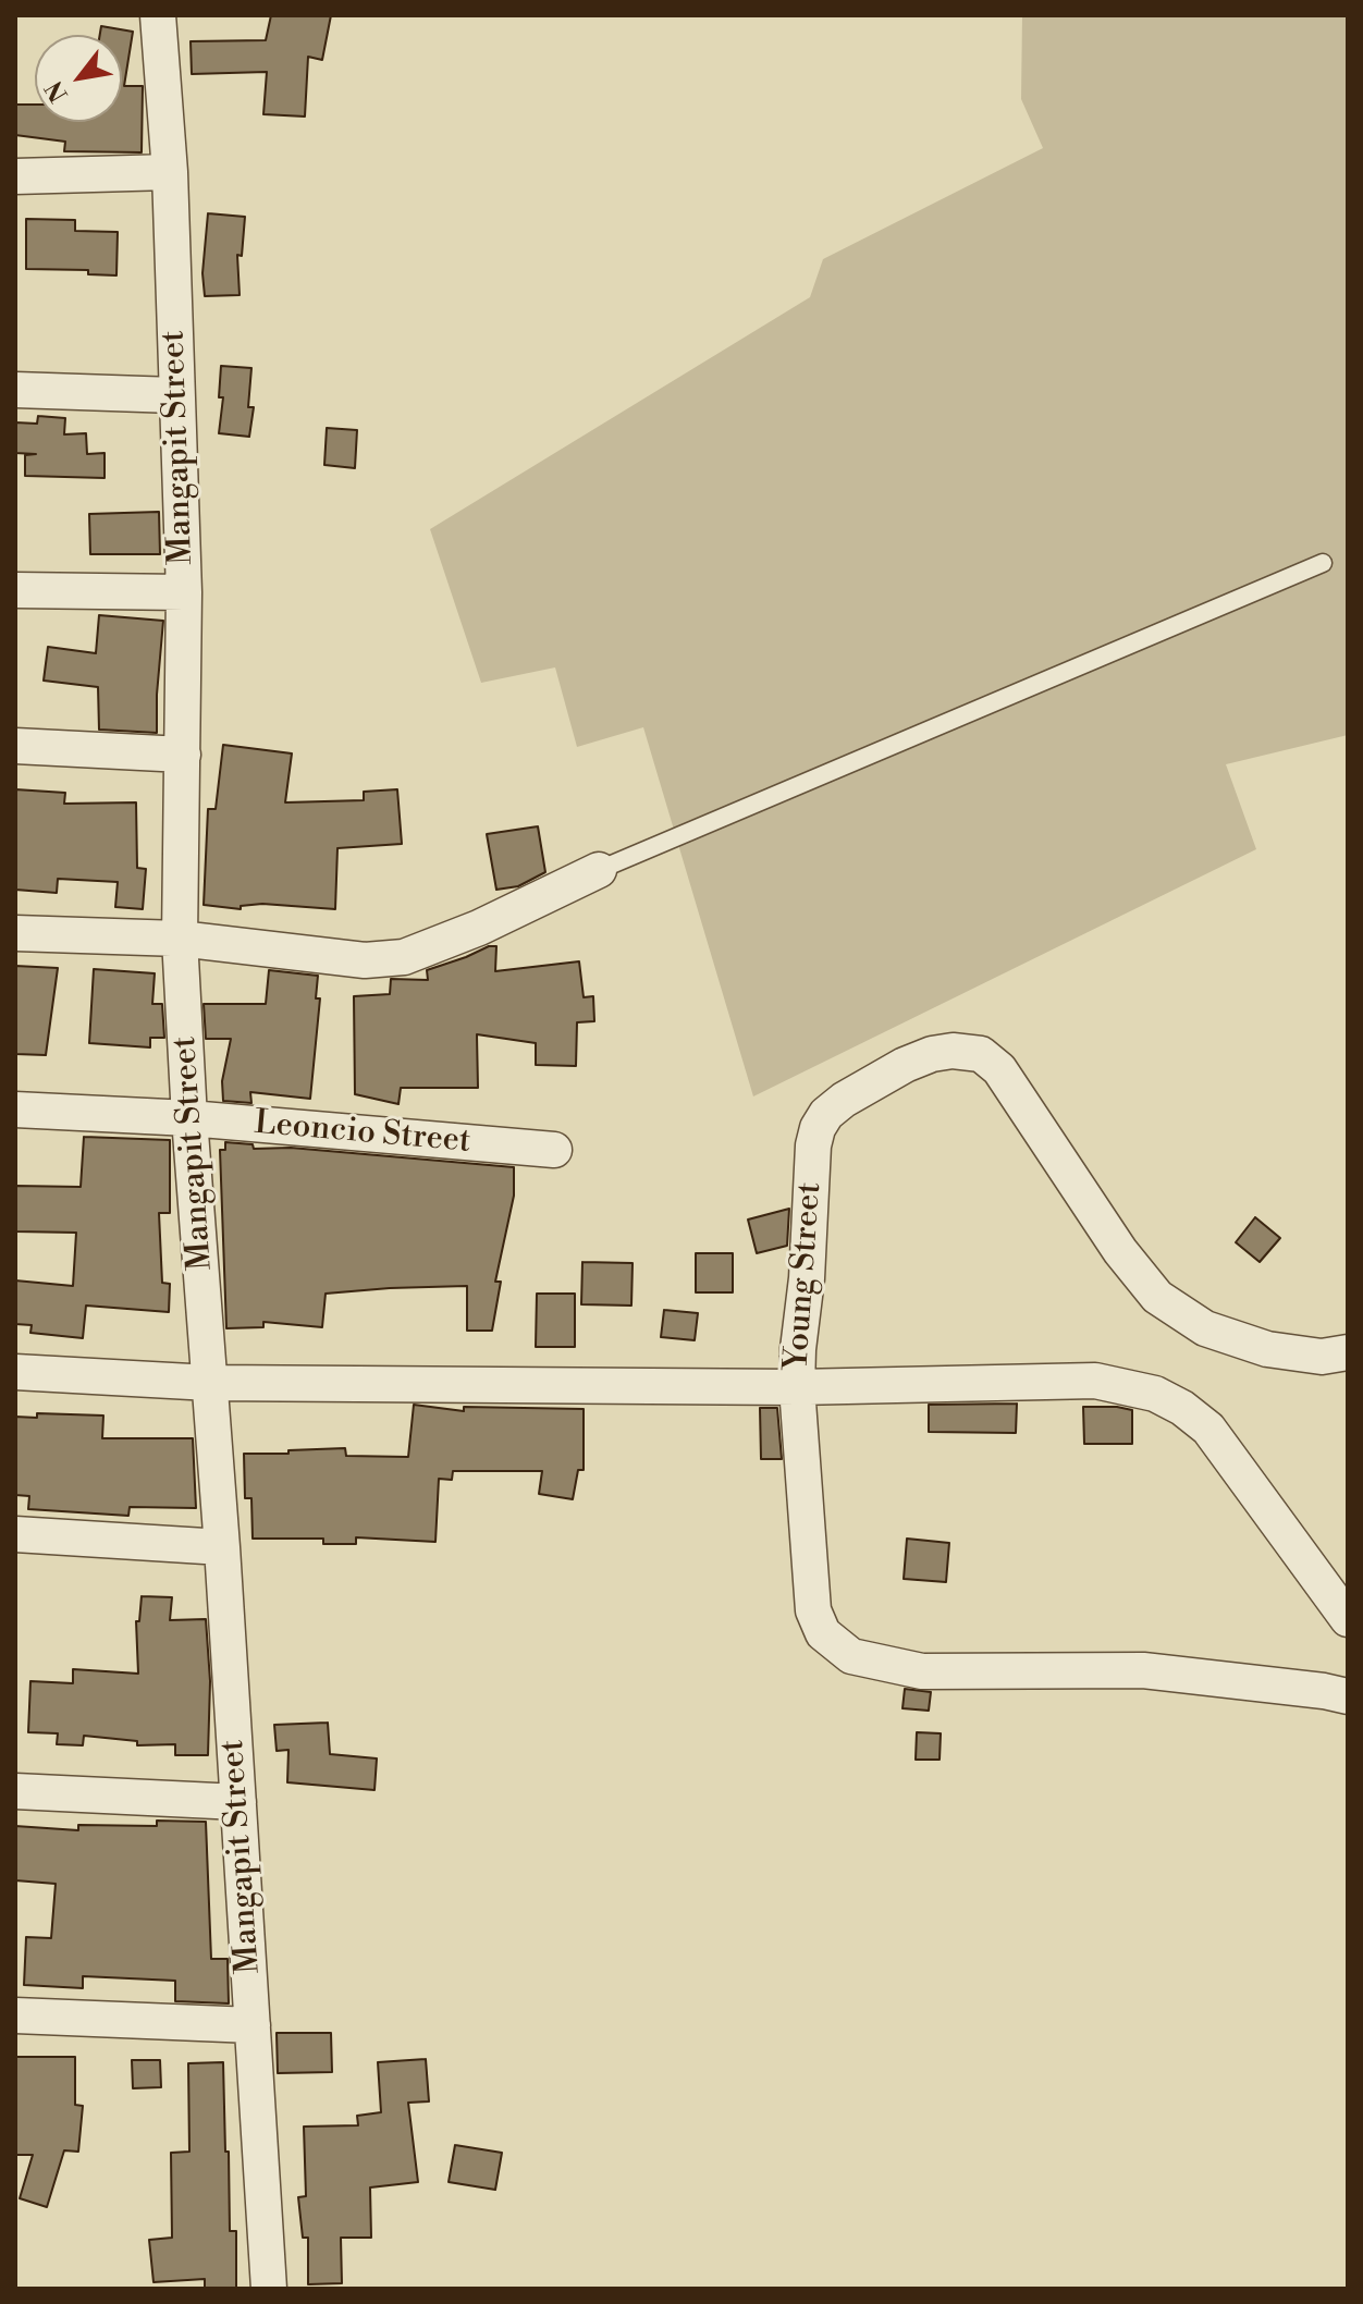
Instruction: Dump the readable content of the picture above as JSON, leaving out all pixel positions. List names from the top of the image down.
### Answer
{
  "streets": {
    "street": ["Mangapit Street", "Leoncio Street", "Young Street"]
  },
  "crossings": [
    ["Mangapit Street", "Leoncio Street"],
    ["Mangapit Street", "Young Street"]
  ],
  "north": "bottom left"
}
